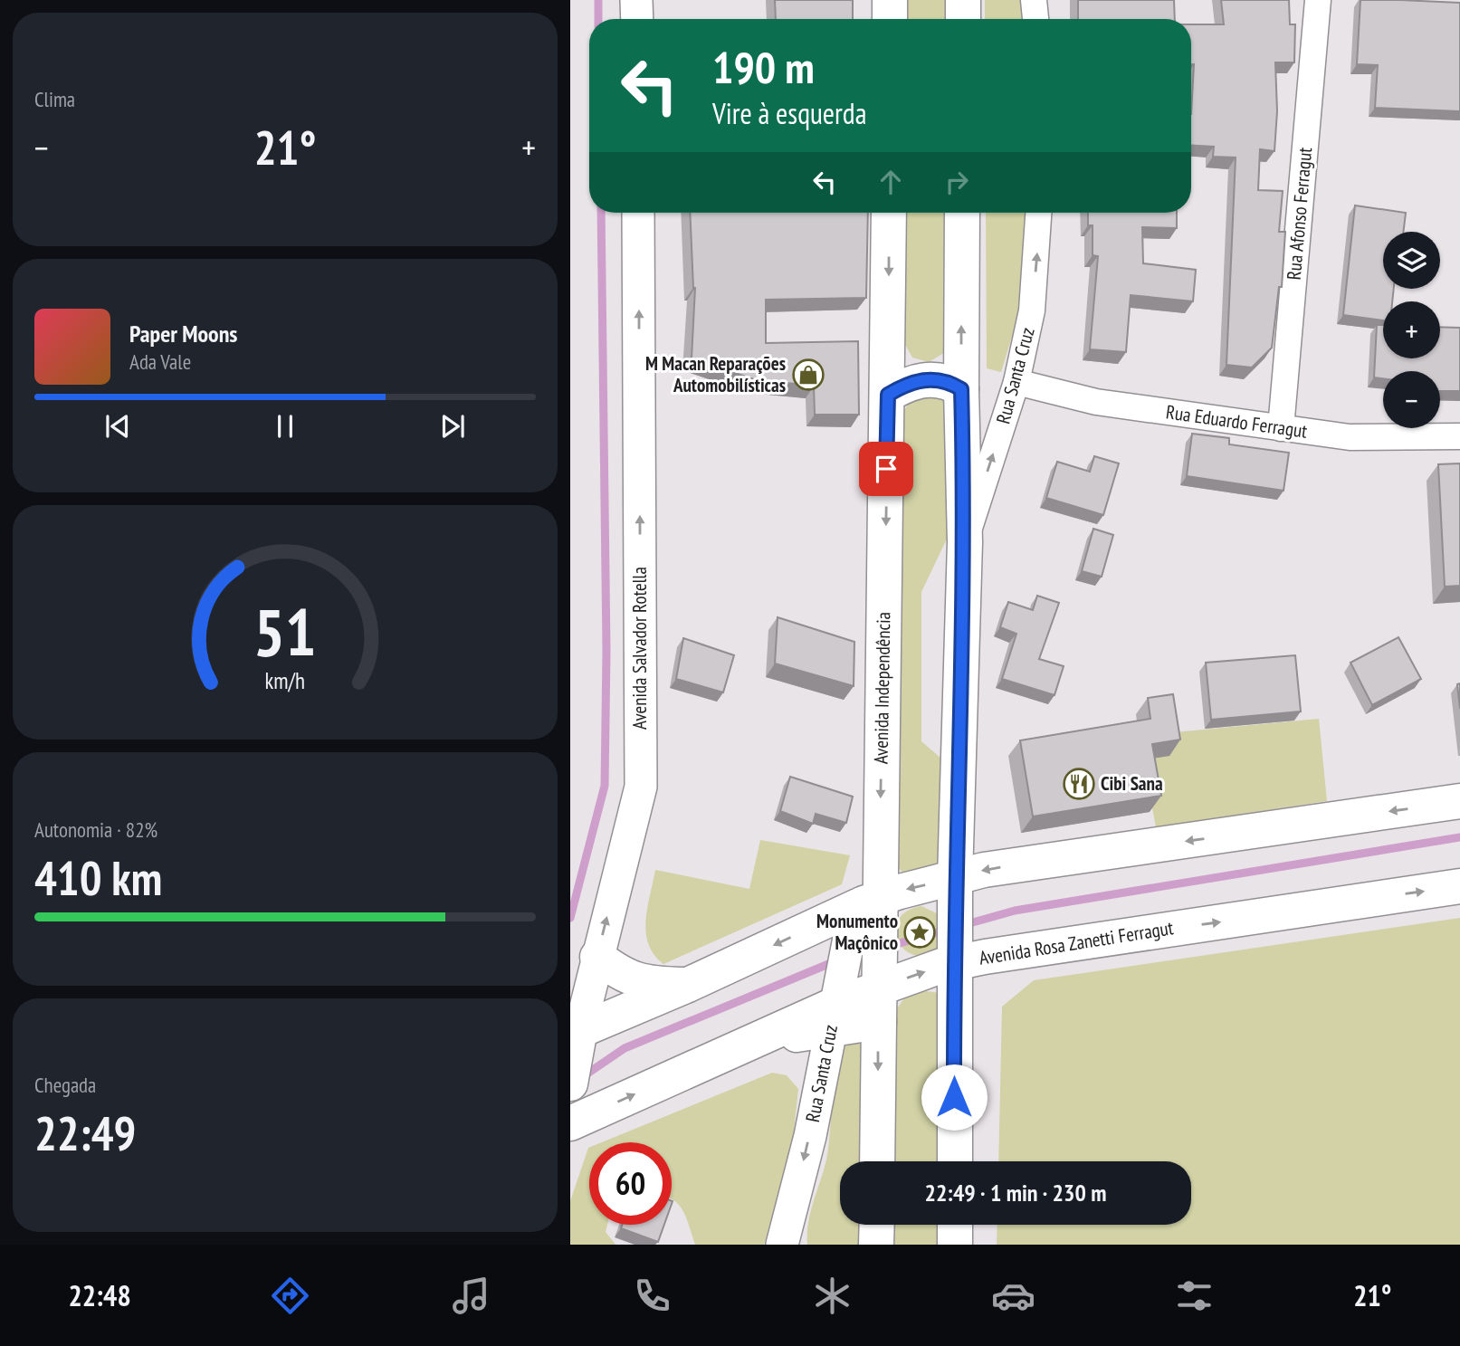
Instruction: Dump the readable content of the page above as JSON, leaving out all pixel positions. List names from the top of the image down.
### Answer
{
  "streets": {
    "main road": ["Avenida Salvador Rotella", "Avenida Independência", "Avenida Rosa Zanetti Ferragut"],
    "street": ["Rua Afonso Ferragut", "Rua Santa Cruz", "Rua Eduardo Ferragut"]
  },
  "crossings": [
    ["Rua Afonso Ferragut", "Rua Eduardo Ferragut"],
    ["Rua Santa Cruz", "Rua Eduardo Ferragut"],
    ["Rua Santa Cruz", "Avenida Independência"],
    ["Rua Santa Cruz", "Avenida Rosa Zanetti Ferragut"],
    ["Avenida Independência", "Avenida Rosa Zanetti Ferragut"]
  ],
  "one_way": ["Avenida Salvador Rotella"],
  "places": {
    "shop": ["M Macan Reparações Automobilísticas"],
    "restaurant": ["Cibi Sana"],
    "place": ["Monumento Maçônico"]
  },
  "page": {
    "tile": [
      "Clima",
      ["Autonomia · 82%", "410 km"],
      ["Chegada", "22:49"]
    ],
    "turn": ["190 m", "Vire à esquerda"],
    "heat": ["−", "21°", "+"],
    "map_buttons": ["+", "−"],
    "song": ["Paper Moons", "Ada Vale"],
    "limit": "60",
    "trip": "22:49 · 1 min · 230 m",
    "tabs": ["22:48", "21°"],
    "gauge": ["51", "km/h"]
  }
}
